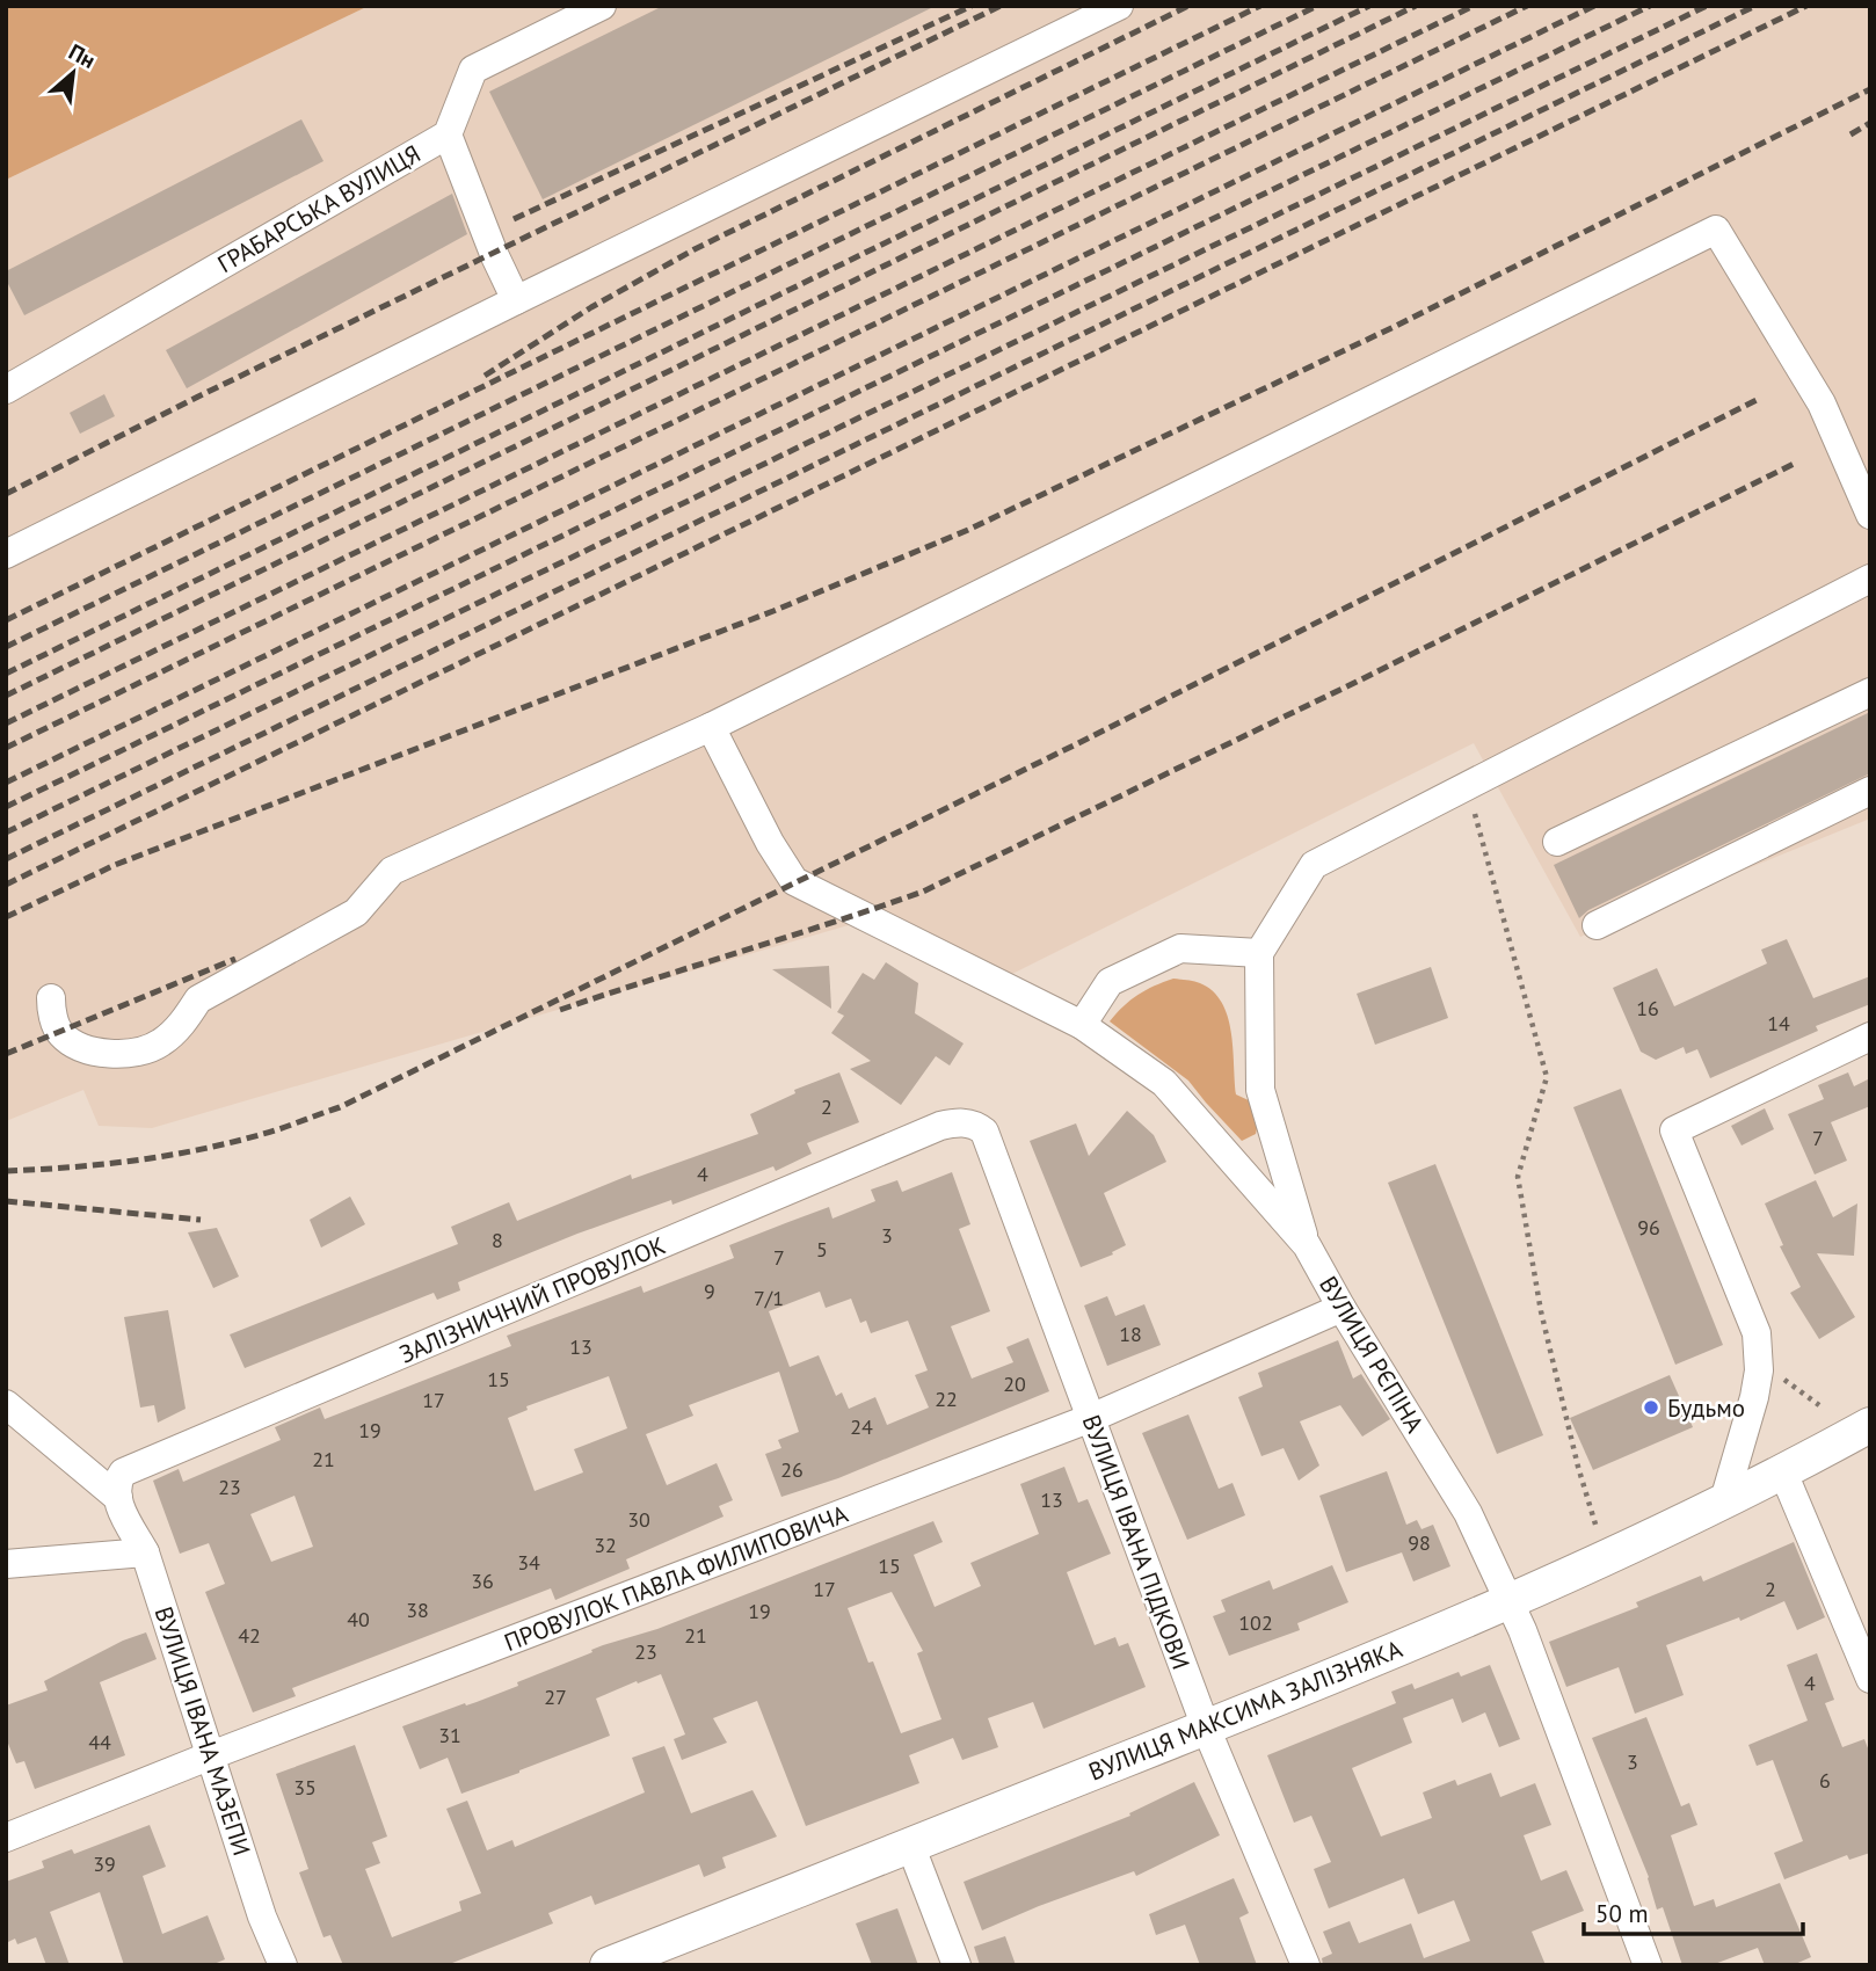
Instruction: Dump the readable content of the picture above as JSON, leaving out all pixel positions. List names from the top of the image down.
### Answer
{
  "streets": {
    "main road": ["ВУЛИЦЯ МАКСИМА ЗАЛІЗНЯКА"],
    "street": [
      "ГРАБАРСЬКА ВУЛИЦЯ",
      "ЗАЛІЗНИЧНИЙ ПРОВУЛОК",
      "ВУЛИЦЯ РЄПІНА",
      "ВУЛИЦЯ ІВАНА ПІДКОВИ",
      "ПРОВУЛОК ПАВЛА ФИЛИПОВИЧА",
      "ВУЛИЦЯ ІВАНА МАЗЕПИ"
    ]
  },
  "crossings": [
    ["ЗАЛІЗНИЧНИЙ ПРОВУЛОК", "ВУЛИЦЯ ІВАНА ПІДКОВИ"],
    ["ЗАЛІЗНИЧНИЙ ПРОВУЛОК", "ВУЛИЦЯ ІВАНА МАЗЕПИ"],
    ["ВУЛИЦЯ РЄПІНА", "ПРОВУЛОК ПАВЛА ФИЛИПОВИЧА"],
    ["ВУЛИЦЯ РЄПІНА", "ВУЛИЦЯ МАКСИМА ЗАЛІЗНЯКА"],
    ["ВУЛИЦЯ ІВАНА ПІДКОВИ", "ПРОВУЛОК ПАВЛА ФИЛИПОВИЧА"],
    ["ВУЛИЦЯ ІВАНА ПІДКОВИ", "ВУЛИЦЯ МАКСИМА ЗАЛІЗНЯКА"],
    ["ПРОВУЛОК ПАВЛА ФИЛИПОВИЧА", "ВУЛИЦЯ ІВАНА МАЗЕПИ"]
  ],
  "places": ["Будьмо"],
  "house_numbers": [
    "16",
    "14",
    "2",
    "7",
    "4",
    "96",
    "3",
    "8",
    "5",
    "7",
    "9",
    "7/1",
    "18",
    "13",
    "15",
    "20",
    "22",
    "17",
    "24",
    "19",
    "21",
    "26",
    "23",
    "13",
    "30",
    "98",
    "32",
    "34",
    "15",
    "36",
    "17",
    "2",
    "38",
    "19",
    "40",
    "102",
    "42",
    "21",
    "23",
    "4",
    "27",
    "31",
    "44",
    "3",
    "6",
    "35",
    "39"
  ],
  "scale_bar": "50 m",
  "north": "top right"
}
